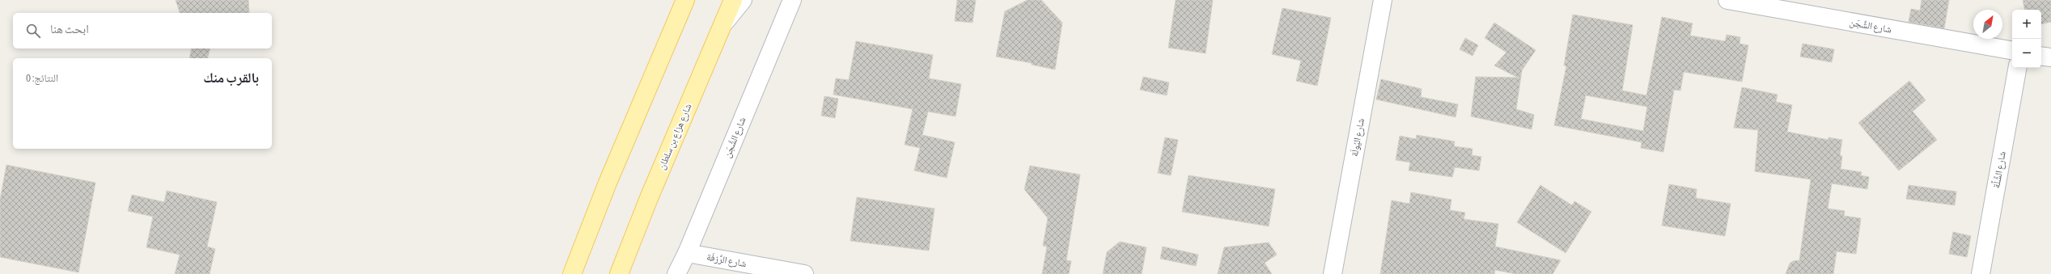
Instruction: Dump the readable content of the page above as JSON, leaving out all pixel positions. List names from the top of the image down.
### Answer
{
  "streets": {
    "main road": ["شارع هزاع بن سلطان"],
    "street": [
      "شارع الشَّجَن",
      "شارع اليُولَة",
      "شارع الشَّلَّة",
      "شارع الرَّزفَة"
    ]
  },
  "crossings": [
    ["شارع الشَّجَن", "شارع الرَّزفَة"]
  ],
  "north": "top right",
  "page": {
    "map_buttons": ["+", "−"],
    "search": "ابحث هنا",
    "heading": ["بالقرب منك", "النتائج: 0"]
  }
}
